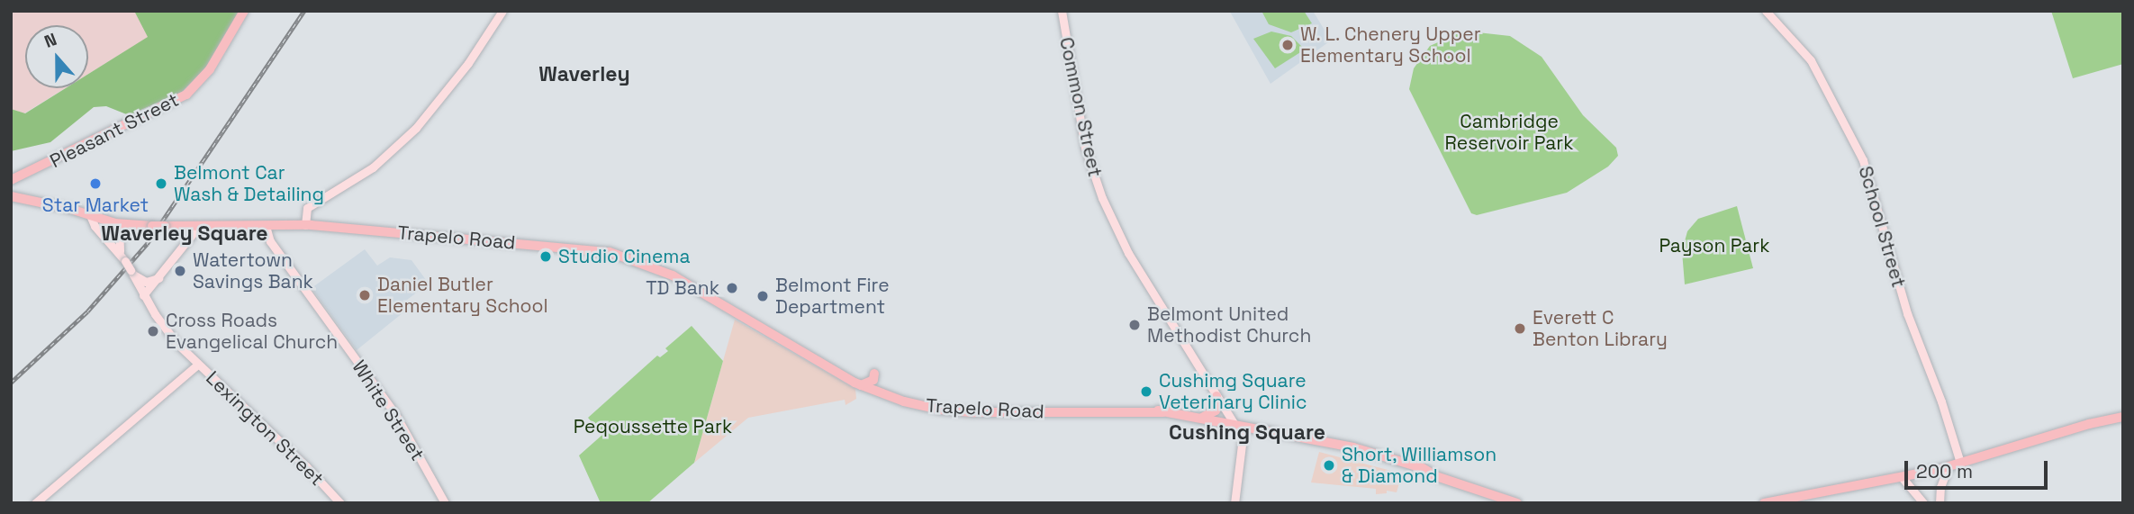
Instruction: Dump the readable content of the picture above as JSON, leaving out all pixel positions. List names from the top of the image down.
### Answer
{
  "streets": {
    "main road": ["Pleasant Street", "Trapelo Road"],
    "street": [
      "Common Street",
      "School Street",
      "White Street",
      "Lexington Street"
    ]
  },
  "crossings": [
    ["Common Street", "Trapelo Road"],
    ["Trapelo Road", "White Street"],
    ["Trapelo Road", "Lexington Street"]
  ],
  "districts": ["Waverley", "Waverley Square", "Cushing Square"],
  "parks": ["Cambridge Reservoir Park", "Payson Park", "Peqoussette Park"],
  "places": [
    "W. L. Chenery Upper Elementary School",
    "Star Market",
    "Belmont Car Wash & Detailing",
    "Studio Cinema",
    "Watertown Savings Bank",
    "TD Bank",
    "Daniel Butler Elementary School",
    "Belmont Fire Department",
    "Belmont United Methodist Church",
    "Everett C Benton Library",
    "Cross Roads Evangelical Church",
    "Cushimg Square Veterinary Clinic",
    "Short, Williamson & Diamond"
  ],
  "scale_bar": "200 m",
  "north": "top"
}
